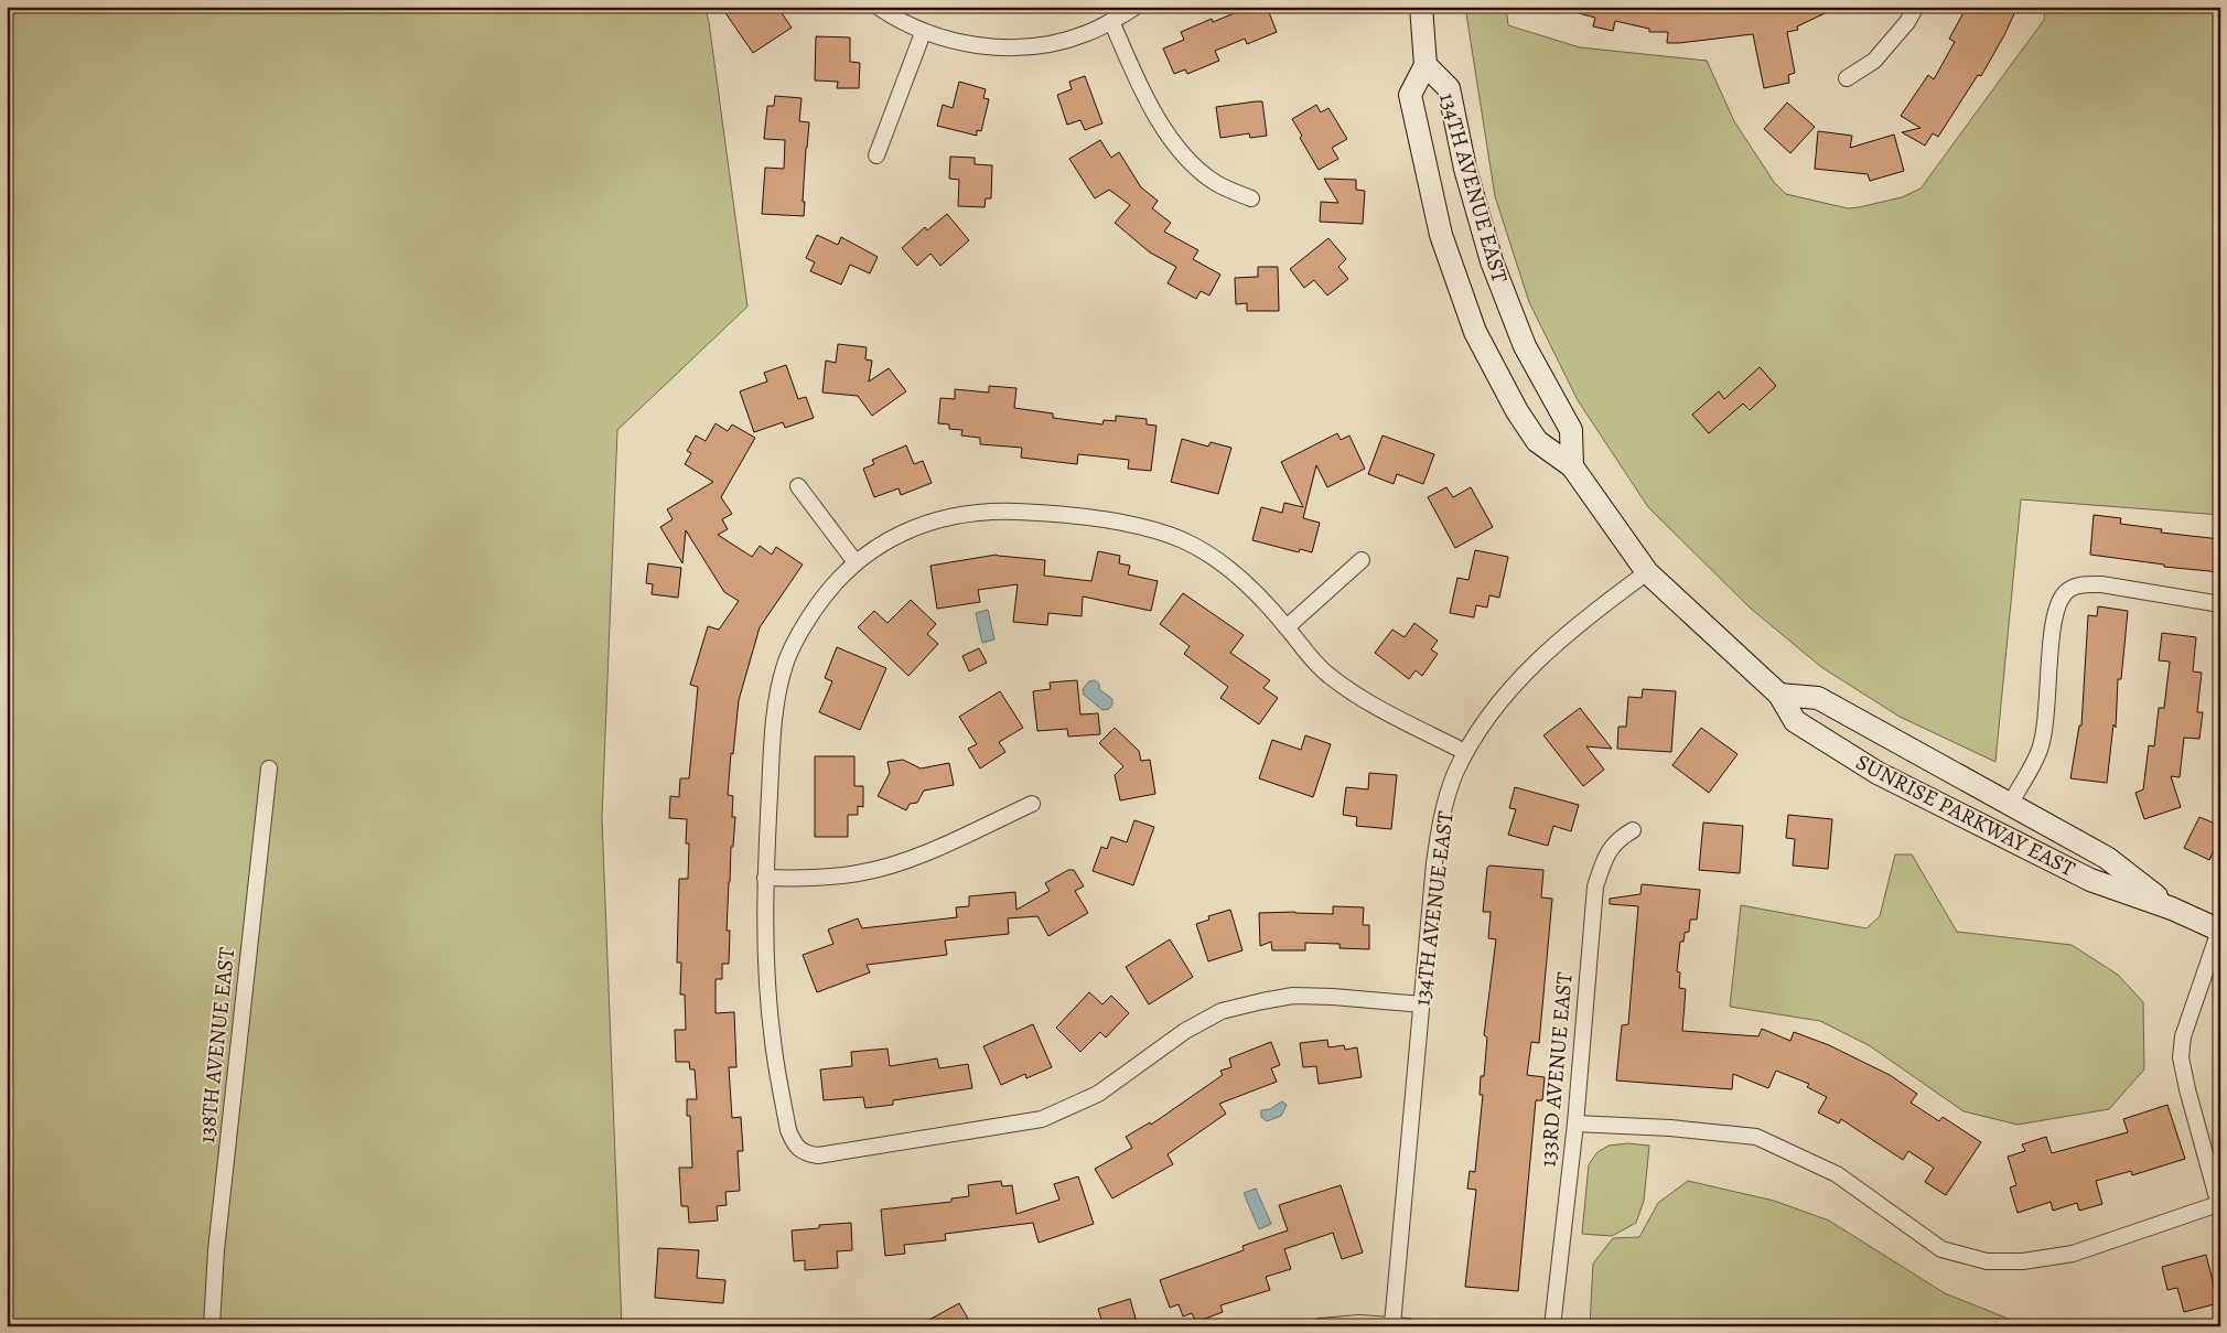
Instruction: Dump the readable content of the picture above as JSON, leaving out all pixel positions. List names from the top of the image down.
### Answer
{
  "streets": {
    "street": [
      "134TH AVENUE EAST",
      "SUNRISE PARKWAY EAST",
      "138TH AVENUE EAST",
      "133RD AVENUE EAST"
    ]
  },
  "crossings": [
    ["134TH AVENUE EAST", "SUNRISE PARKWAY EAST"]
  ]
}
